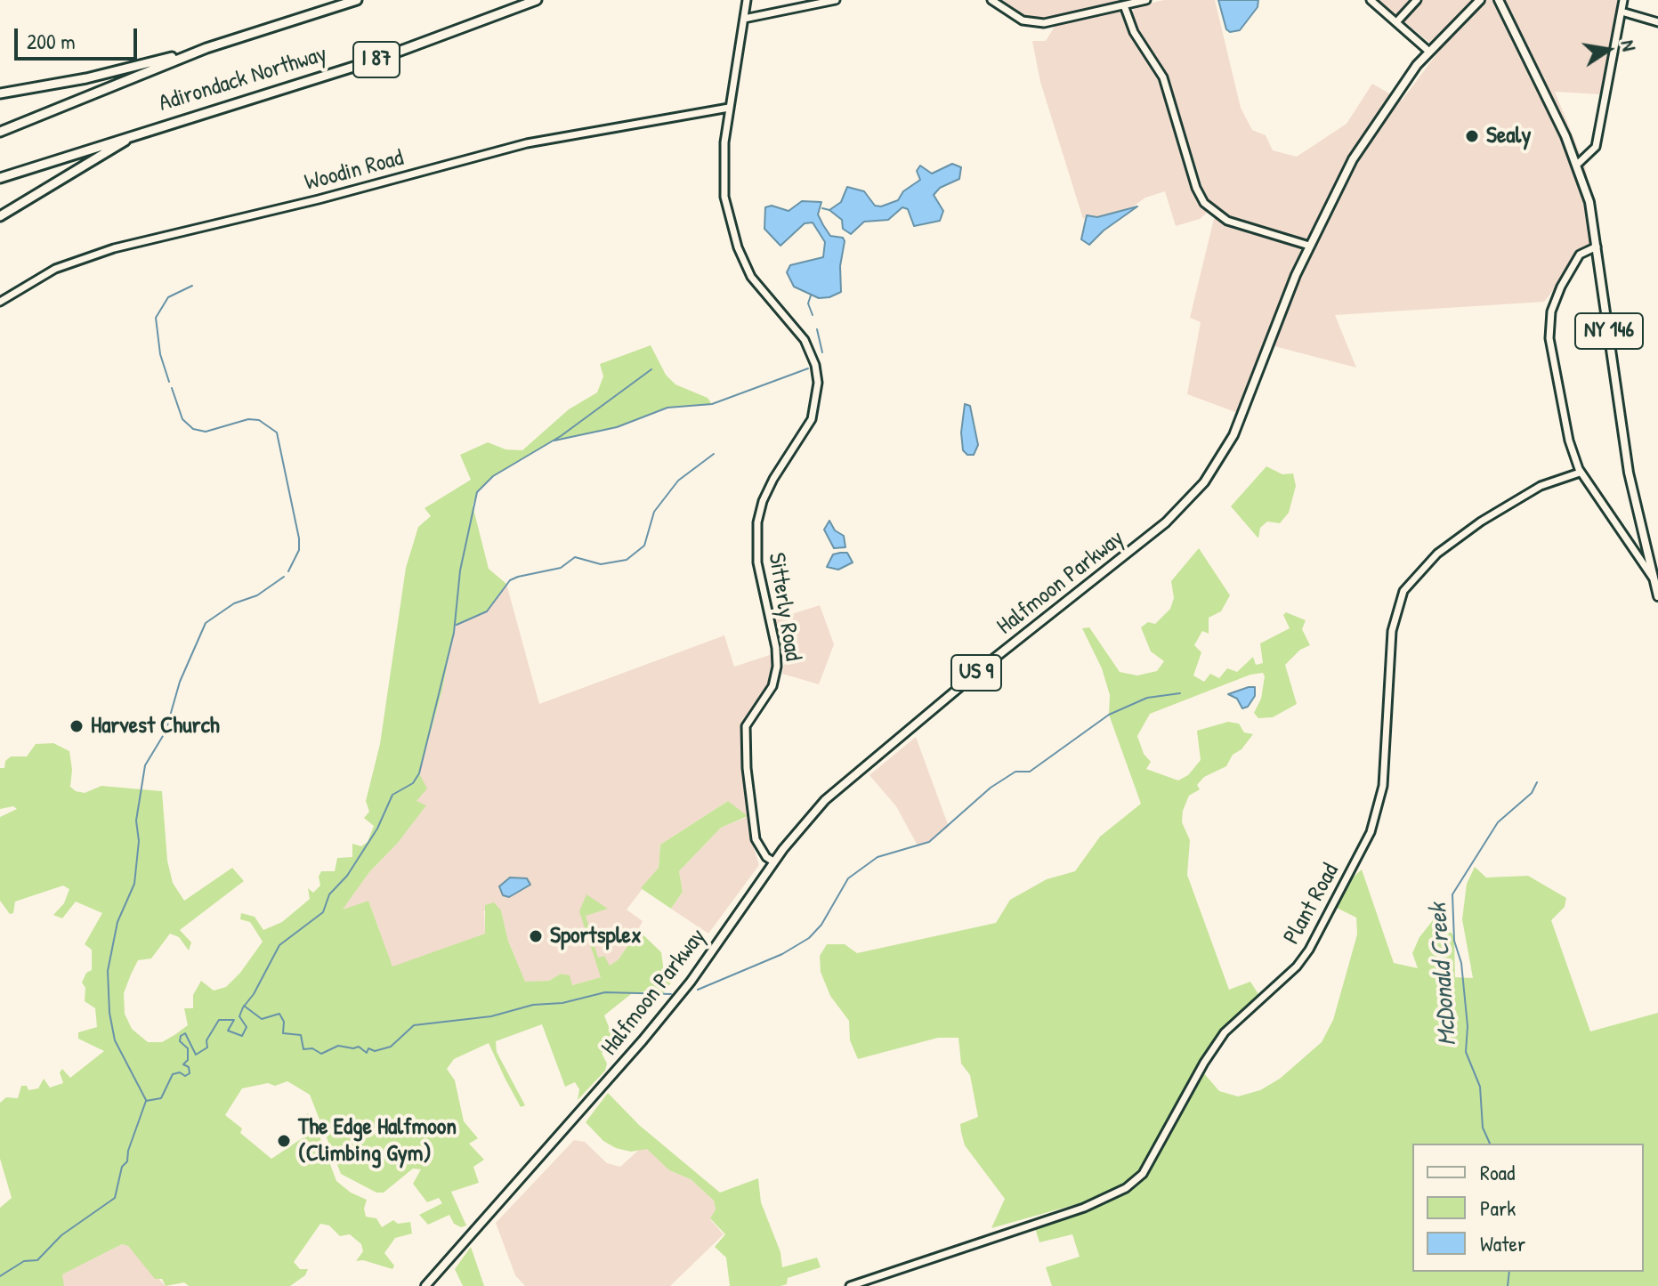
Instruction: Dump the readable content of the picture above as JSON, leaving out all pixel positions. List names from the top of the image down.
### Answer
{
  "streets": {
    "highway": ["I 87", "Adirondack Northway"],
    "main road": ["NY 146", "Halfmoon Parkway", "US 9"],
    "street": ["Woodin Road", "Sitterly Road", "Plant Road"]
  },
  "crossings": [
    ["Woodin Road", "Sitterly Road"],
    ["Halfmoon Parkway", "Sitterly Road"]
  ],
  "water": ["McDonald Creek"],
  "places": [
    "Sealy",
    "Harvest Church",
    "Sportsplex",
    "The Edge Halfmoon (Climbing Gym)"
  ],
  "legend": ["Road", "Park", "Water"],
  "scale_bar": "200 m",
  "north": "right"
}
